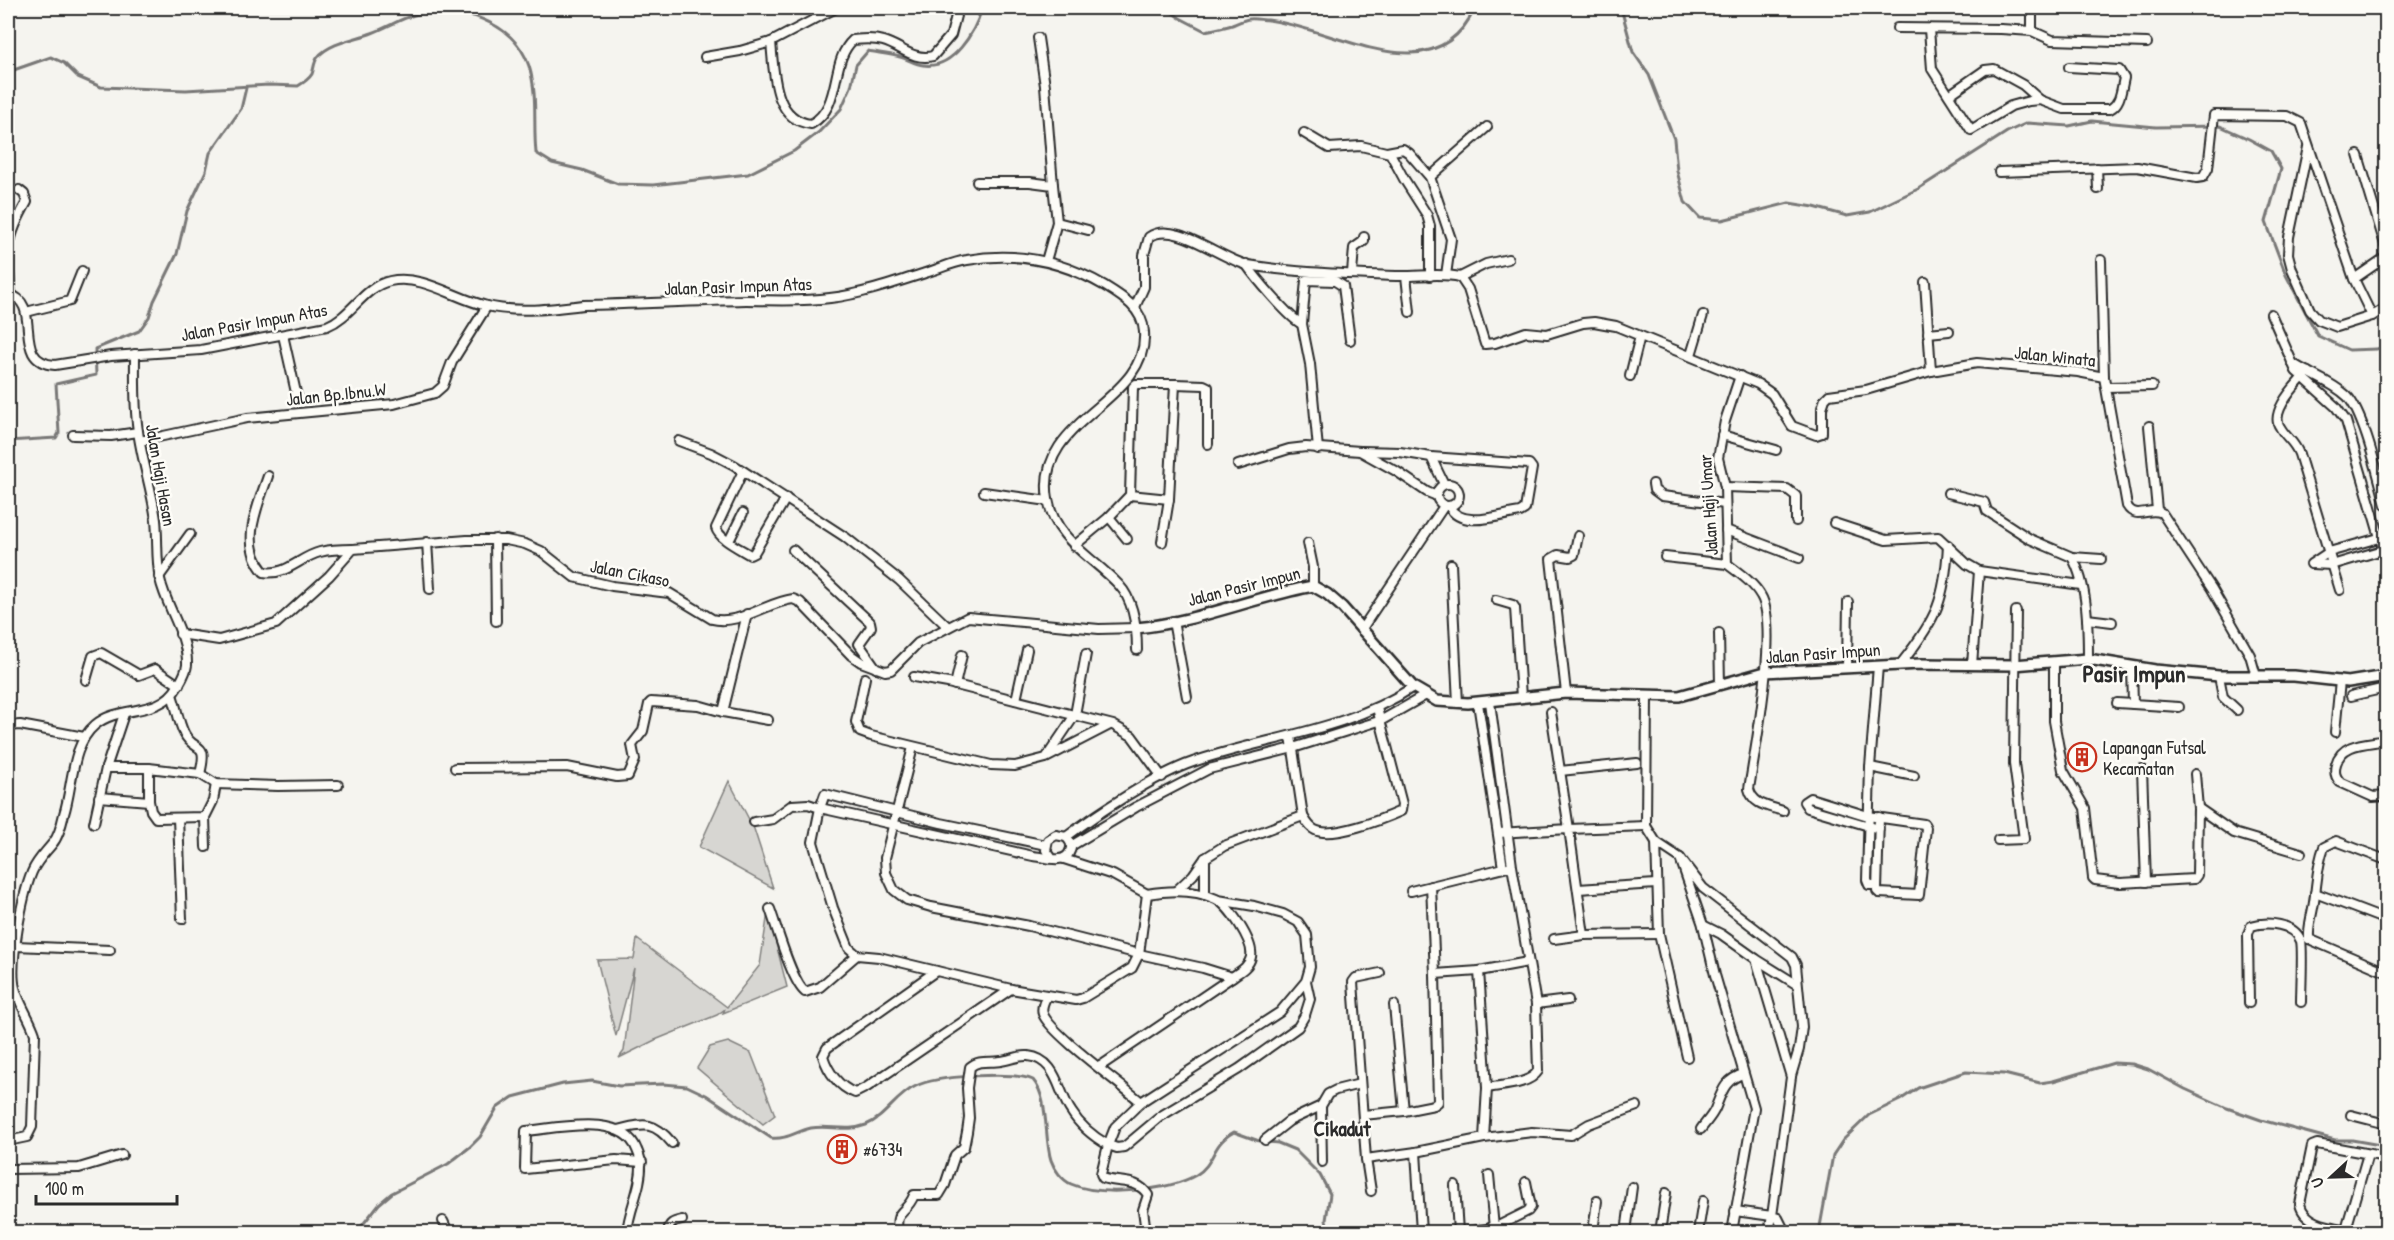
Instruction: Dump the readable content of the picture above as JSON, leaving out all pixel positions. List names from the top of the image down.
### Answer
{
  "streets": {
    "street": [
      "Jalan Pasir Impun Atas",
      "Jalan Winata",
      "Jalan Bp.Ibnu.W",
      "Jalan Haji Hasan",
      "Jalan Haji Umar",
      "Jalan Cikaso",
      "Jalan Pasir Impun"
    ]
  },
  "crossings": [
    ["Jalan Pasir Impun Atas", "Jalan Bp.Ibnu.W"],
    ["Jalan Pasir Impun Atas", "Jalan Haji Hasan"],
    ["Jalan Winata", "Jalan Haji Umar"],
    ["Jalan Bp.Ibnu.W", "Jalan Haji Hasan"],
    ["Jalan Haji Umar", "Jalan Pasir Impun"]
  ],
  "districts": ["Pasir Impun", "Cikadut"],
  "places": {
    "building": ["Lapangan Futsal Kecamatan", "#6734"]
  },
  "scale_bar": "100 m",
  "north": "left"
}
